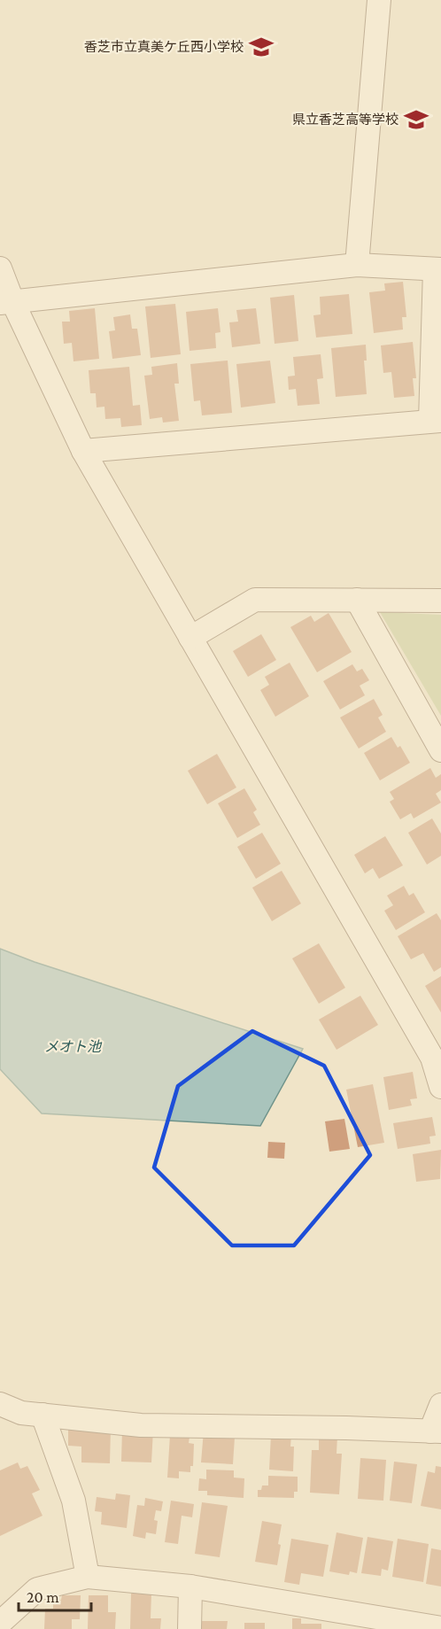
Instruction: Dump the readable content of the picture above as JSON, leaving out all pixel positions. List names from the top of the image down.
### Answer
{
  "water": ["メオト池"],
  "places": {
    "school or university": ["香芝市立真美ケ丘西小学校", "県立香芝高等学校"]
  },
  "scale_bar": "20 m"
}
